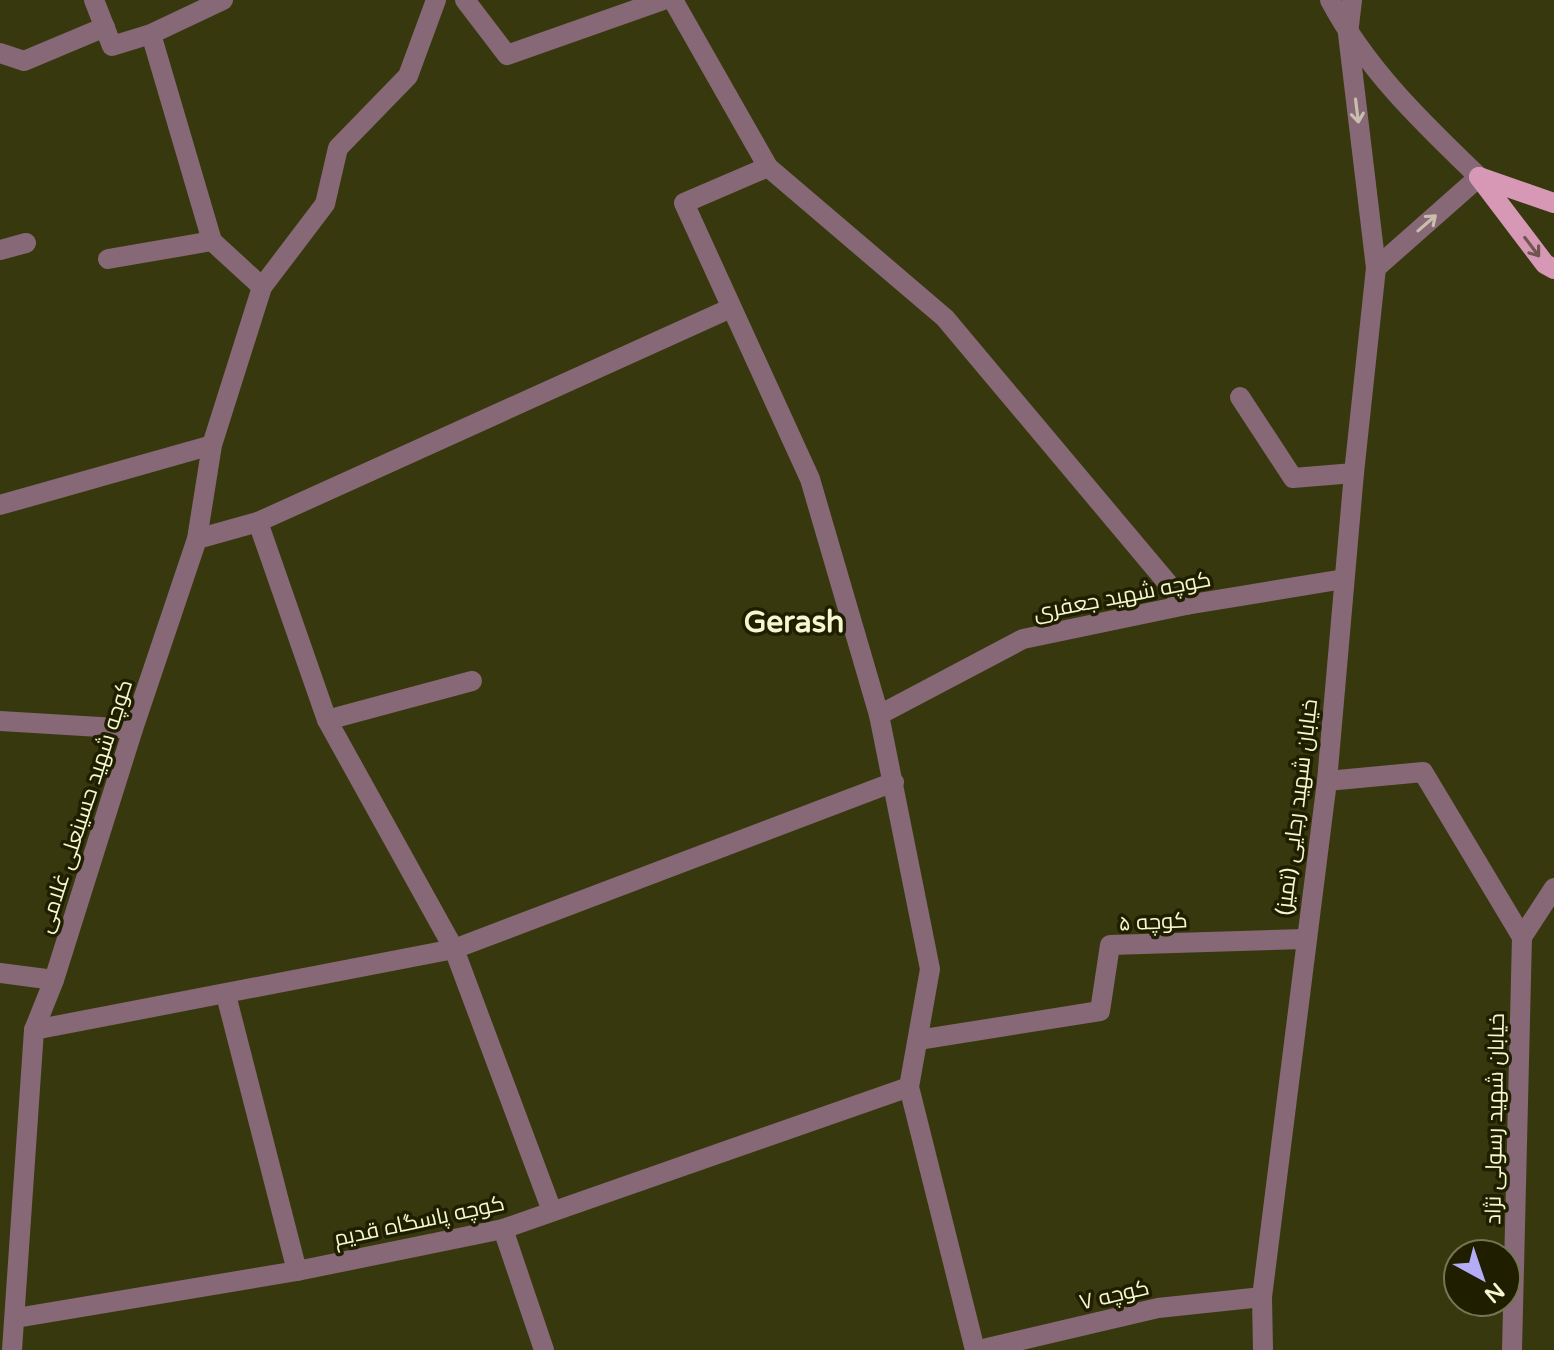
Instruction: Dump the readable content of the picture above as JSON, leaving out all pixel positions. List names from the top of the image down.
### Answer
{
  "streets": {
    "street": [
      "کوچه شهید جعفری",
      "کوچه شهید حسینعلی غلامی",
      "خیابان شهید رجایی (تمیز)",
      "کوچه ۵",
      "خیابان شهید رسولی نژاد",
      "کوچه پاسگاه قدیم",
      "کوچه ۷"
    ]
  },
  "crossings": [
    ["کوچه شهید جعفری", "خیابان شهید رجایی (تمیز)"],
    ["کوچه شهید حسینعلی غلامی", "کوچه پاسگاه قدیم"],
    ["خیابان شهید رجایی (تمیز)", "کوچه ۵"],
    ["خیابان شهید رجایی (تمیز)", "کوچه ۷"]
  ],
  "districts": ["Gerash"],
  "north": "bottom right"
}
